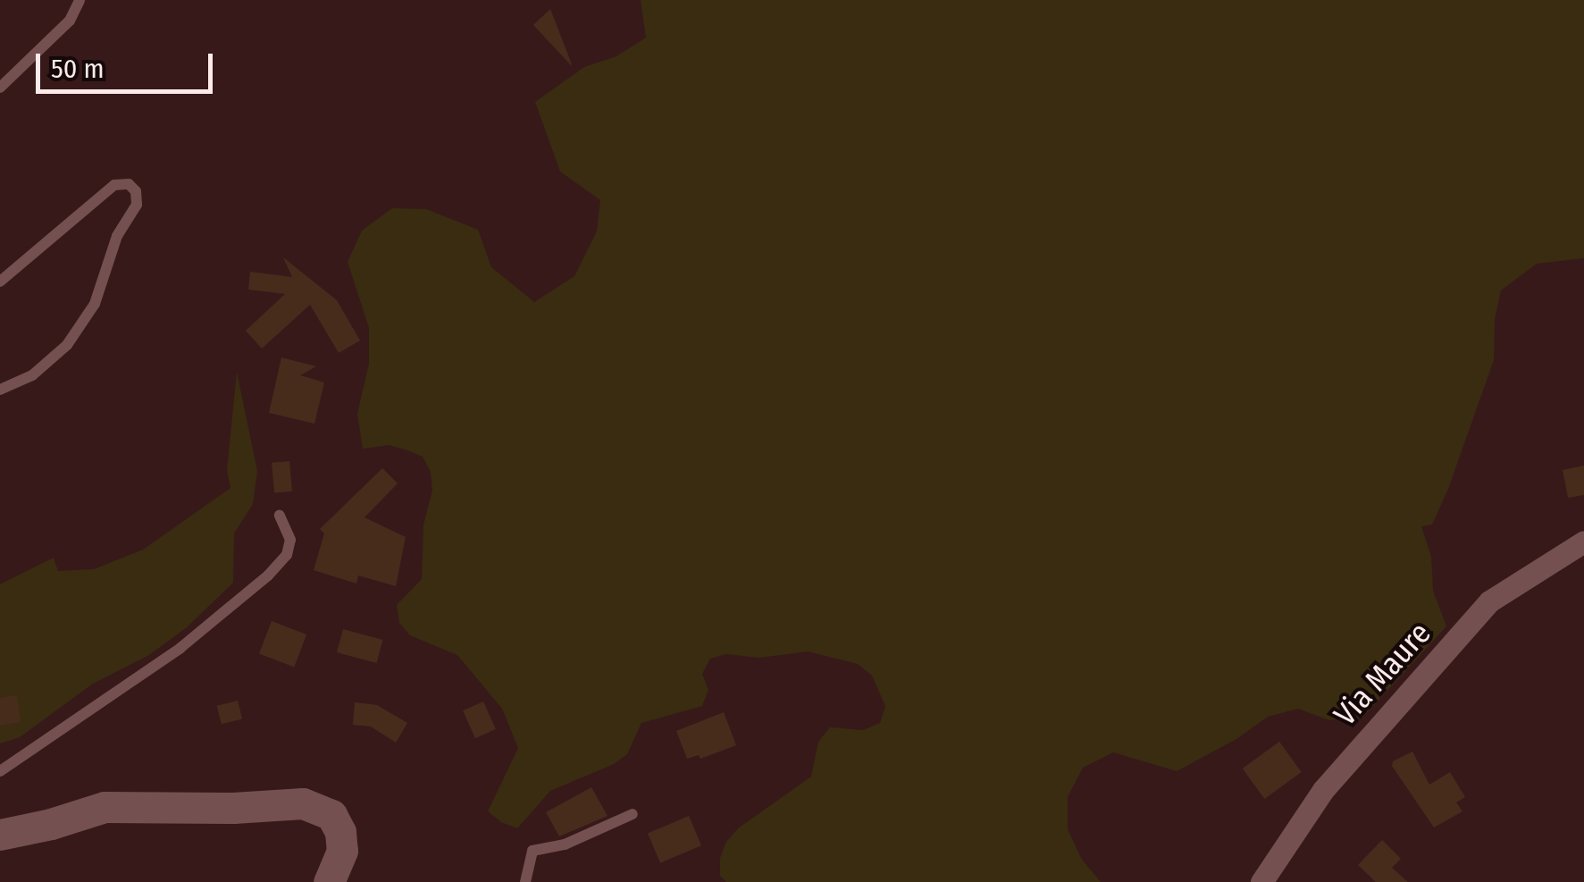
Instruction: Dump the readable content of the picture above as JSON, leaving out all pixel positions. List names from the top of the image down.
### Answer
{
  "streets": {
    "street": ["Via Maure"]
  },
  "scale_bar": "50 m"
}
